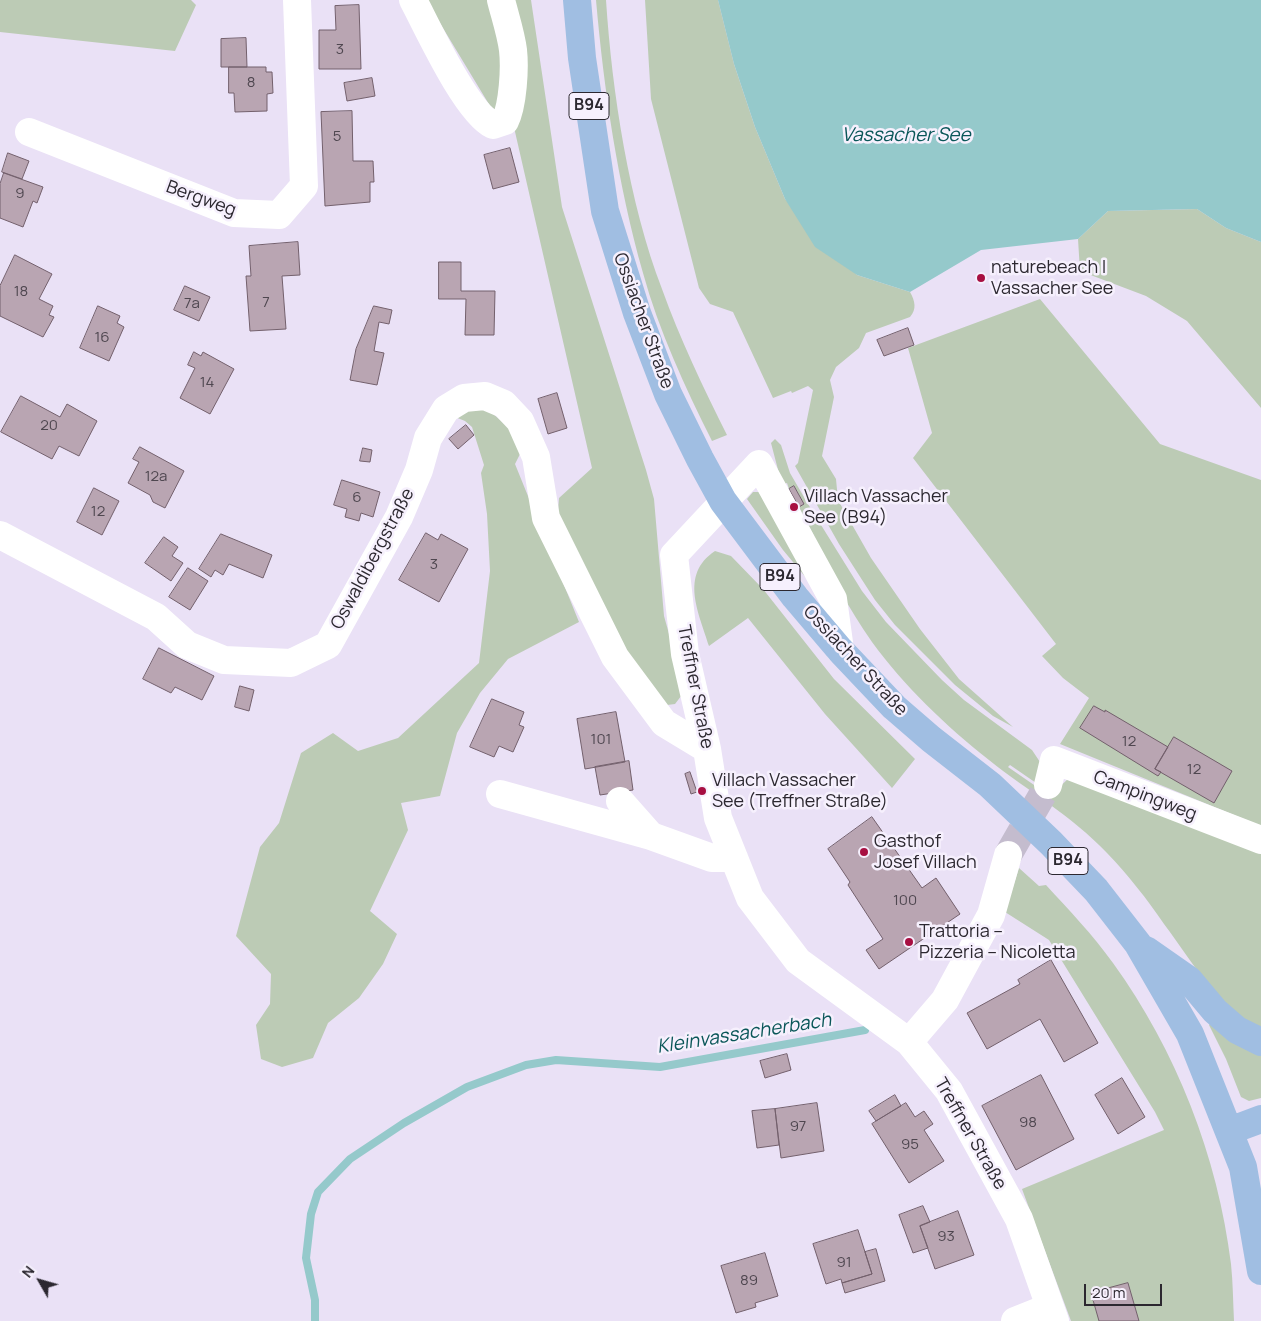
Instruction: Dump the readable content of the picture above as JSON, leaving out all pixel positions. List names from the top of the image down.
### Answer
{
  "streets": {
    "main road": ["B94", "Ossiacher Straße"],
    "street": [
      "Bergweg",
      "Oswaldibergstraße",
      "Treffner Straße",
      "Campingweg"
    ]
  },
  "crossings": [
    ["B94", "Ossiacher Straße"],
    ["Ossiacher Straße", "Treffner Straße"],
    ["Oswaldibergstraße", "Treffner Straße"]
  ],
  "water": ["Vassacher See", "Kleinvassacherbach"],
  "places": [
    "naturebeach | Vassacher See",
    "Villach Vassacher See (B94)",
    "Villach Vassacher See (Treffner Straße)",
    "Gasthof Josef Villach",
    "Trattoria – Pizzeria – Nicoletta"
  ],
  "house_numbers": [
    "3",
    "8",
    "5",
    "9",
    "18",
    "7",
    "7a",
    "16",
    "14",
    "20",
    "12a",
    "6",
    "12",
    "3",
    "101",
    "12",
    "12",
    "100",
    "98",
    "97",
    "95",
    "93",
    "91",
    "89"
  ],
  "scale_bar": "20 m",
  "north": "top left"
}
